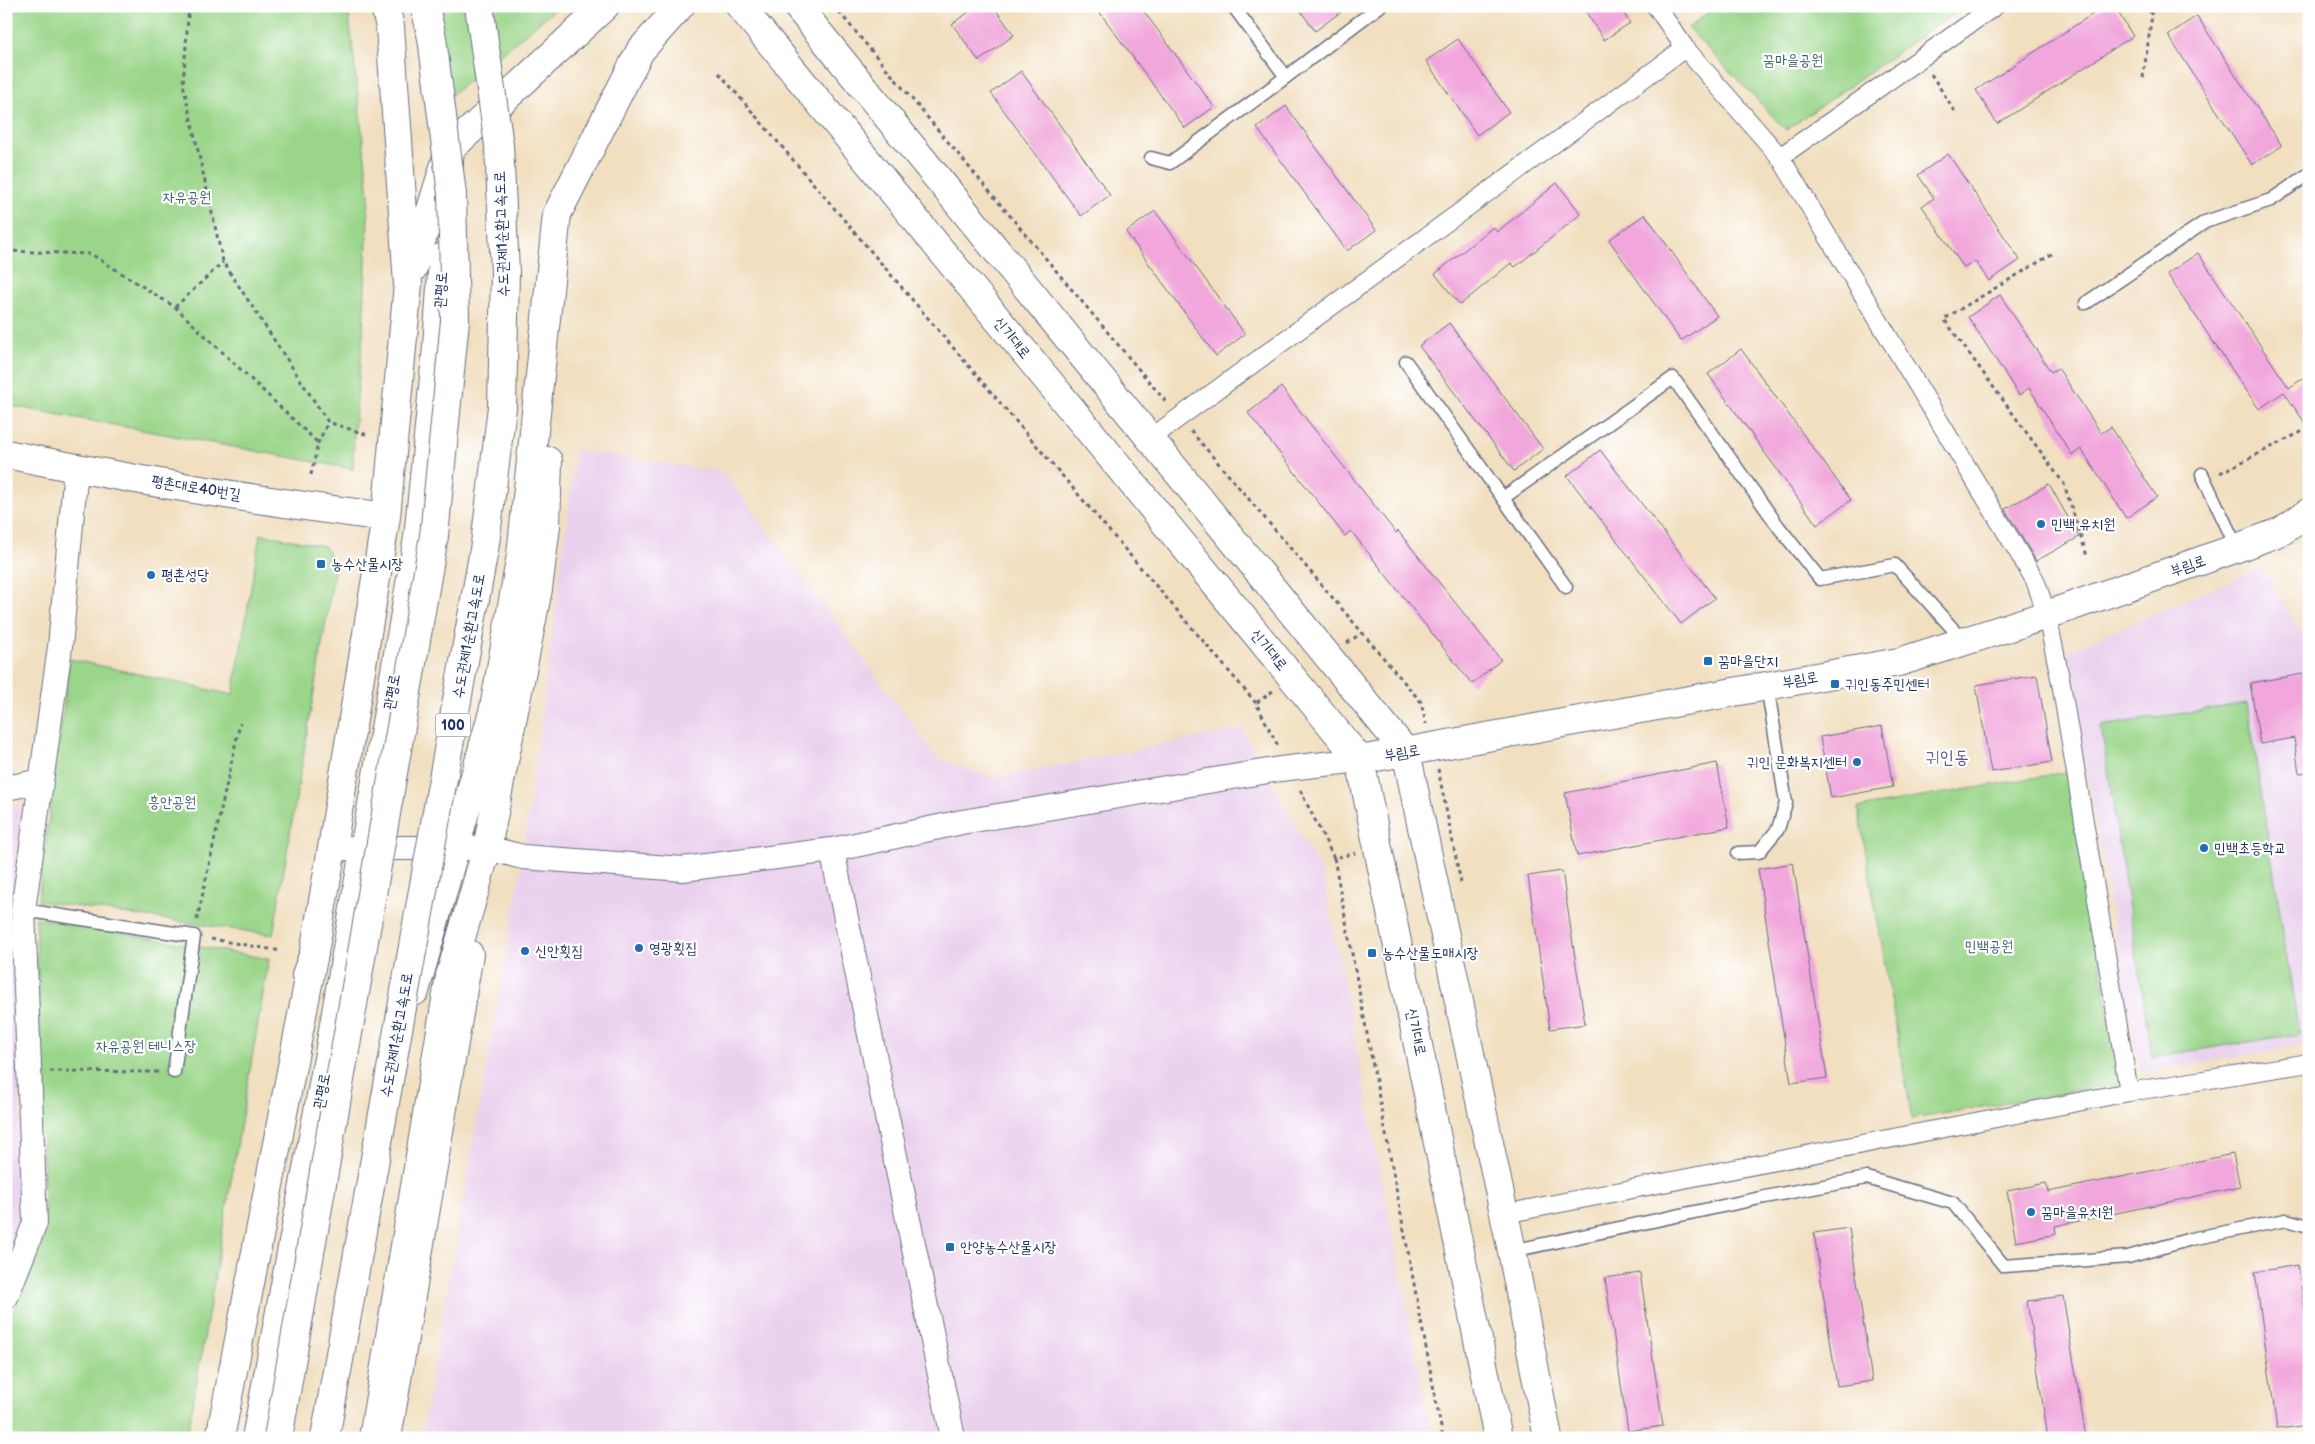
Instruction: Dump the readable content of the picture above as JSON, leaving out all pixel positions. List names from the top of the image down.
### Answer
{
  "streets": {
    "main road": [
      "수도권제1순환고속도로",
      "관평로",
      "신기대로",
      "평촌대로40번길",
      "부림로",
      "100"
    ]
  },
  "crossings": [
    ["신기대로", "부림로"]
  ],
  "districts": ["귀인동"],
  "parks": [
    "꿈마을공원",
    "자유공원",
    "흥안공원",
    "민백공원",
    "자유공원 테니스장"
  ],
  "places": {
    "other": [
      "민백 유치원",
      "평촌성당",
      "귀인 문화복지센터",
      "민백초등학교",
      "영광횟집",
      "신안횟집",
      "꿈마을유치원"
    ],
    "transit": [
      "농수산물시장",
      "꿈마을단지",
      "귀인동주민센터",
      "농수산물도매시장",
      "안양농수산물시장"
    ]
  }
}
